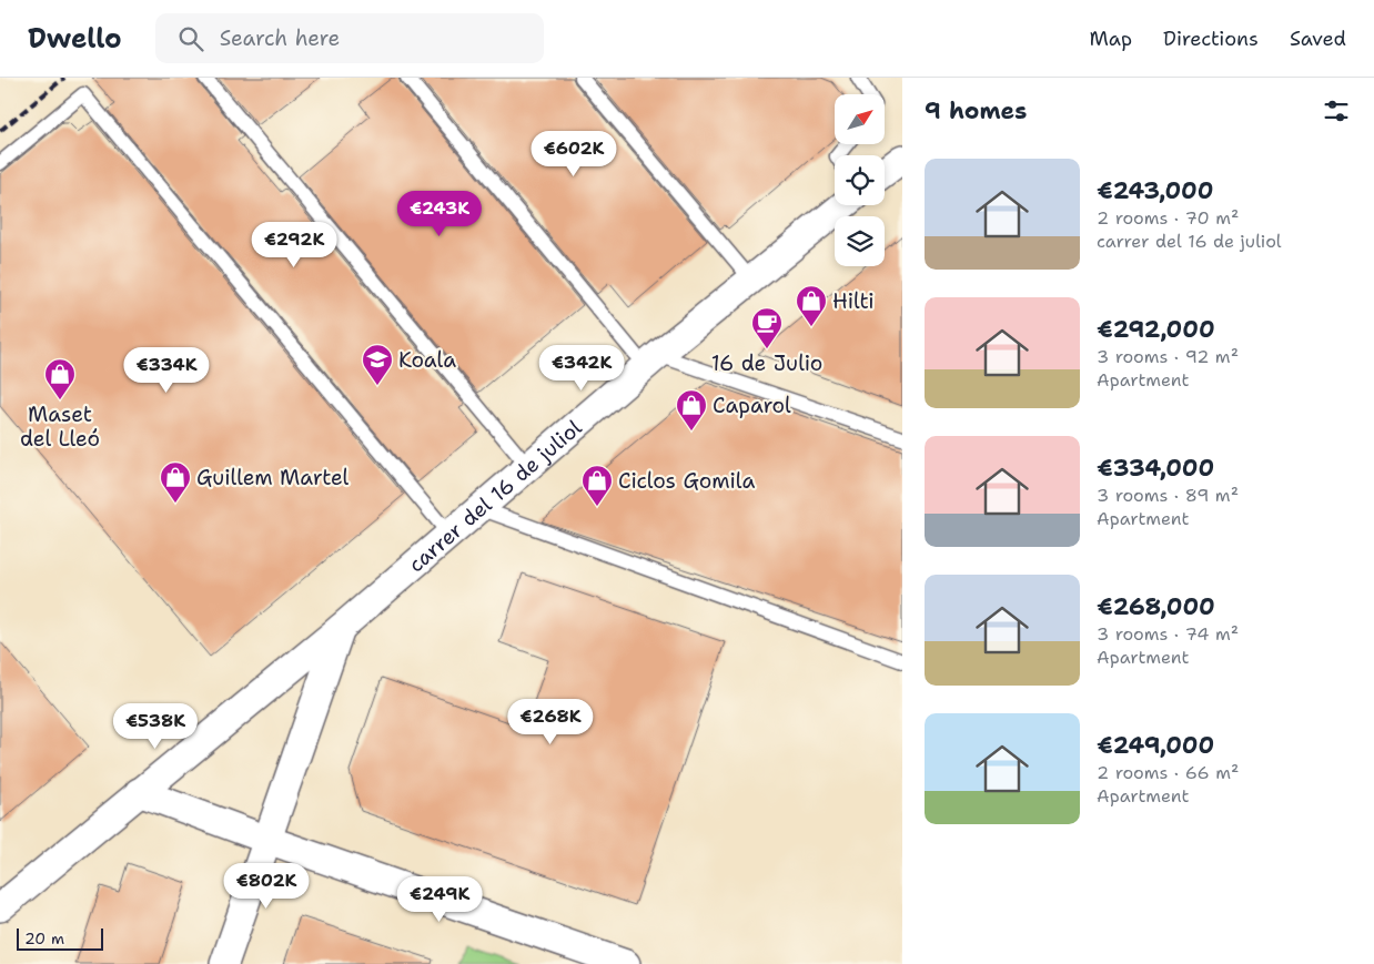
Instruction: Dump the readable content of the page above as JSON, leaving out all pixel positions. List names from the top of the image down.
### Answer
{
  "streets": {
    "street": ["carrer del 16 de juliol"]
  },
  "places": {
    "shop": [
      "Hilti",
      "Maset del Lleó",
      "Caparol",
      "Guillem Martel",
      "Ciclos Gomila"
    ],
    "cafe": ["16 de Julio"],
    "school or university": ["Koala"]
  },
  "scale_bar": "20 m",
  "north": "top right",
  "page": {
    "header": "Dwello",
    "search": "Search here",
    "nav": ["Map", "Directions", "Saved"],
    "heading": "9 homes",
    "price": [
      "€602K",
      "€243K",
      "€292K",
      "€342K",
      "€334K",
      "€268K",
      "€538K",
      "€802K",
      "€249K"
    ],
    "list": [
      {
        "name": "€243,000",
        "note": "2 rooms · 70 m² · carrer del 16 de juliol"
      },
      {
        "name": "€292,000",
        "note": "3 rooms · 92 m² · Apartment"
      },
      {
        "name": "€334,000",
        "note": "3 rooms · 89 m² · Apartment"
      },
      {
        "name": "€268,000",
        "note": "3 rooms · 74 m² · Apartment"
      },
      {
        "name": "€249,000",
        "note": "2 rooms · 66 m² · Apartment"
      }
    ],
    "scale": "20 m"
  }
}
